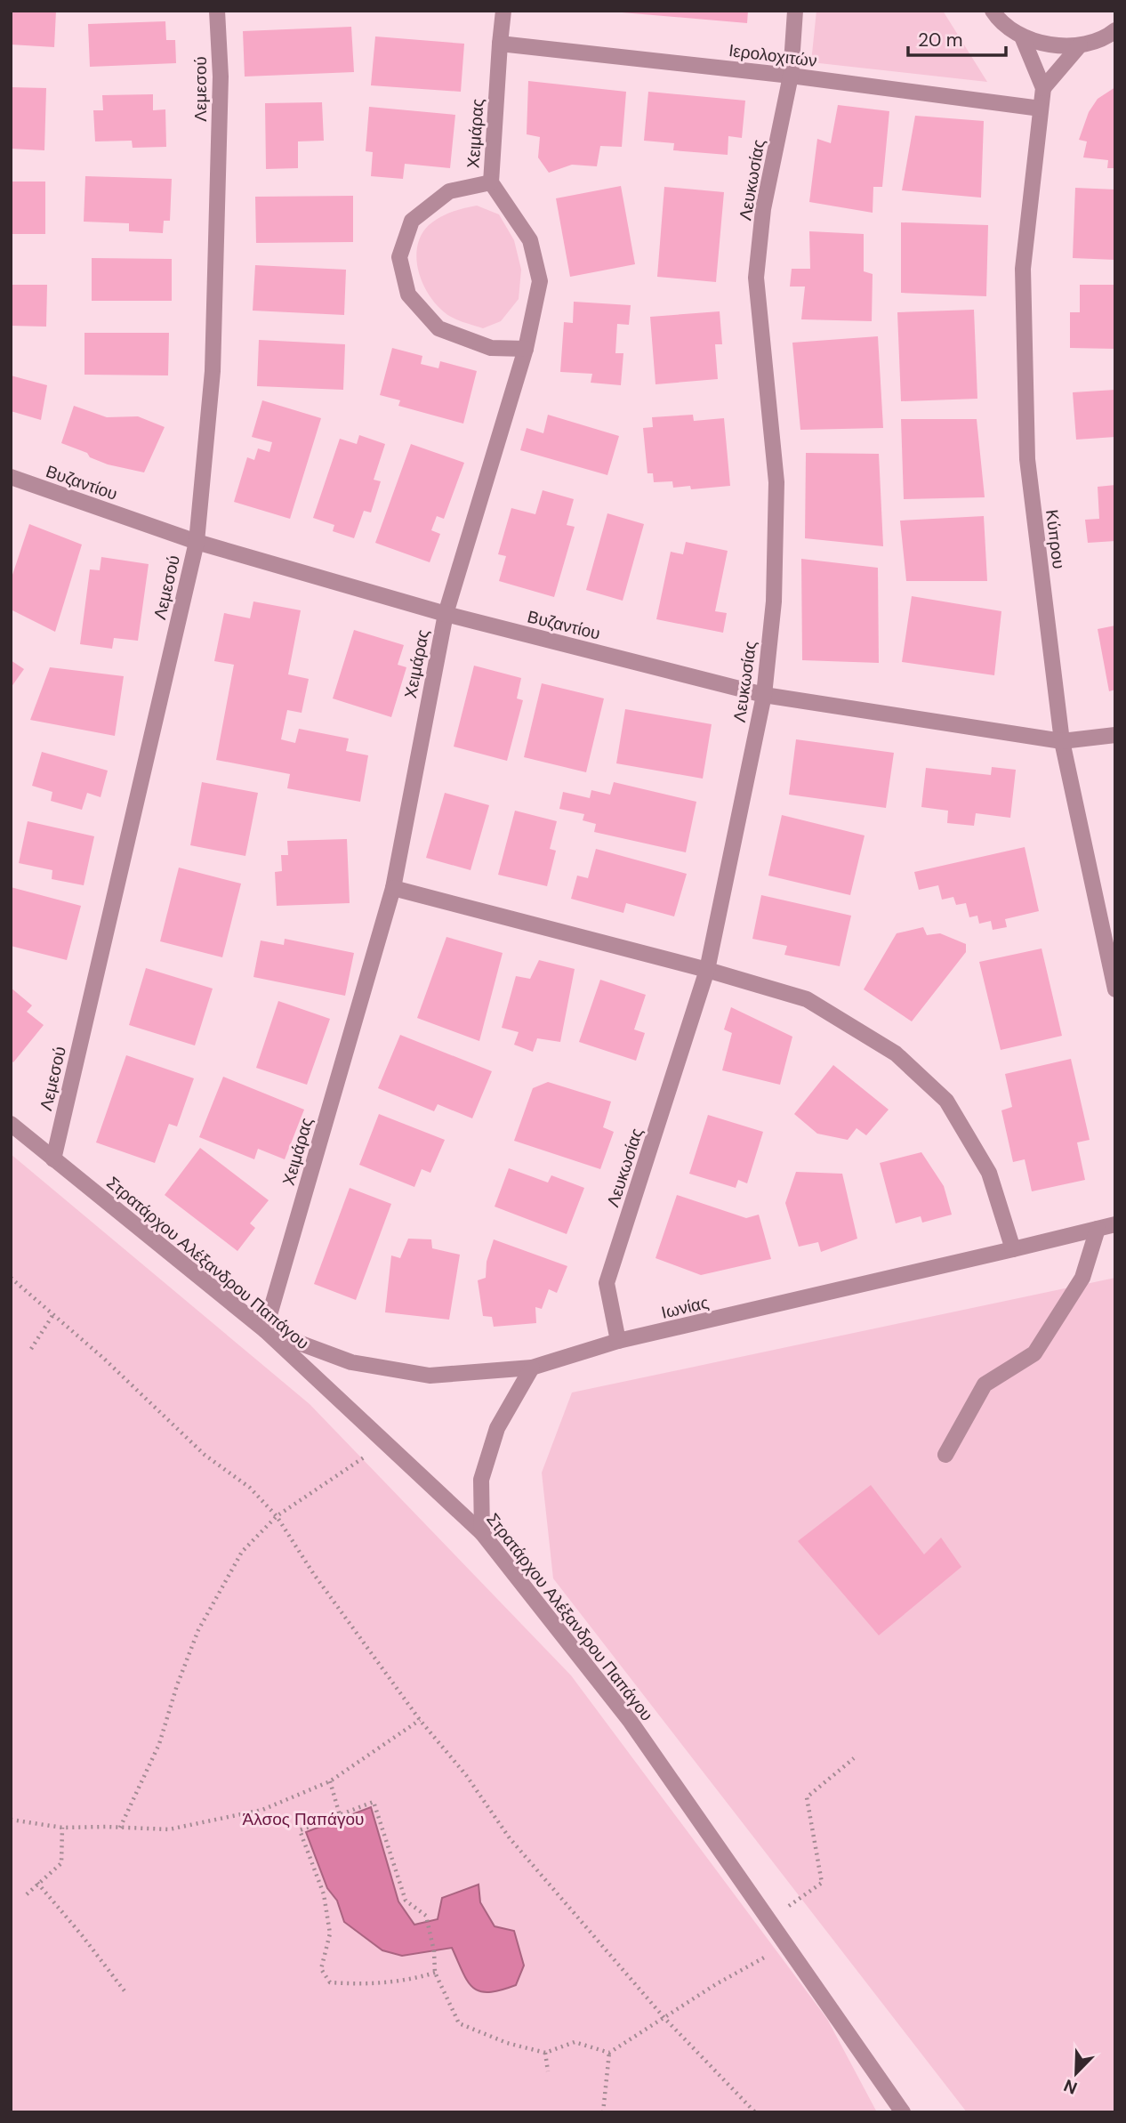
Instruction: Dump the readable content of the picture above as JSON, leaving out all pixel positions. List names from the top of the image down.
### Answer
{
  "streets": {
    "street": [
      "Ιερολοχιτών",
      "Λεμεσού",
      "Χειμάρας",
      "Λευκωσίας",
      "Βυζαντίου",
      "Κύπρου",
      "Στρατάρχου Αλέξανδρου Παπάγου",
      "Ιωνίας"
    ]
  },
  "crossings": [
    ["Ιερολοχιτών", "Χειμάρας"],
    ["Ιερολοχιτών", "Λευκωσίας"],
    ["Ιερολοχιτών", "Κύπρου"],
    ["Λεμεσού", "Βυζαντίου"],
    ["Λεμεσού", "Στρατάρχου Αλέξανδρου Παπάγου"],
    ["Χειμάρας", "Βυζαντίου"],
    ["Χειμάρας", "Στρατάρχου Αλέξανδρου Παπάγου"],
    ["Χειμάρας", "Ιωνίας"],
    ["Λευκωσίας", "Βυζαντίου"],
    ["Λευκωσίας", "Ιωνίας"],
    ["Βυζαντίου", "Κύπρου"],
    ["Στρατάρχου Αλέξανδρου Παπάγου", "Ιωνίας"]
  ],
  "parks": ["Άλσος Παπάγου"],
  "scale_bar": "20 m",
  "north": "bottom left"
}
